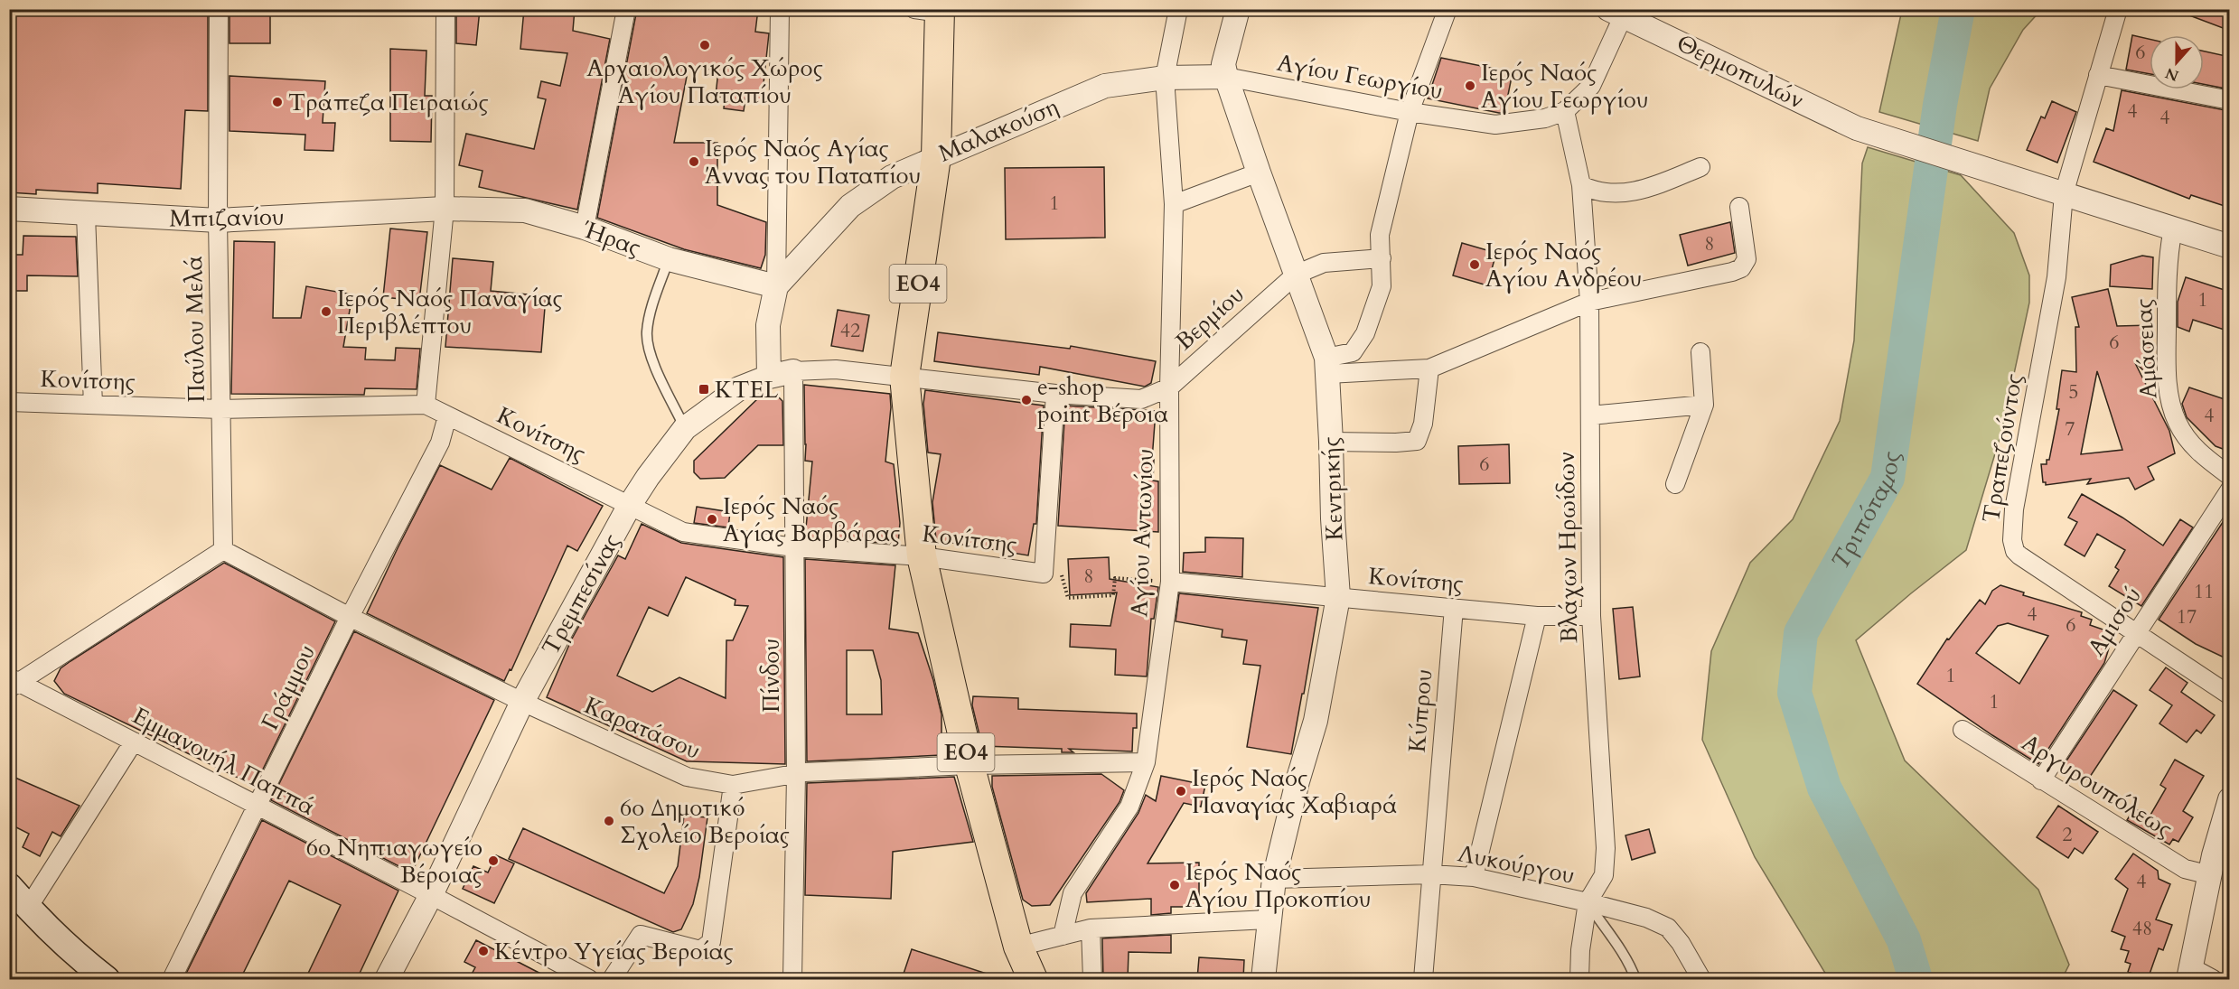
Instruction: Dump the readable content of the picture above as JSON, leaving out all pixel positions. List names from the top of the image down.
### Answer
{
  "streets": {
    "main road": ["ΕΟ4"],
    "street": [
      "Θερμοπυλών",
      "Αγίου Γεωργίου",
      "Μαλακούση",
      "Μπιζανίου",
      "Ήρας",
      "Βερμίου",
      "Παύλου Μελά",
      "Αμάσειας",
      "Κονίτσης",
      "Τραπεζούντος",
      "Κεντρικής",
      "Αγίου Αντωνίου",
      "Βλάχων Ηρωίδων",
      "Τρεμπεσίνας",
      "Αμισού",
      "Πίνδου",
      "Γράμμου",
      "Κύπρου",
      "Καρατάσου",
      "Εμμανουήλ Παππά",
      "Αργυρουπόλεως",
      "Λυκούργου"
    ]
  },
  "crossings": [
    ["Θερμοπυλών", "Αγίου Γεωργίου"],
    ["Θερμοπυλών", "Τραπεζούντος"],
    ["Αγίου Γεωργίου", "Μαλακούση"],
    ["Αγίου Γεωργίου", "Κεντρικής"],
    ["Αγίου Γεωργίου", "Βλάχων Ηρωίδων"],
    ["Μαλακούση", "Ήρας"],
    ["Μαλακούση", "ΕΟ4"],
    ["Μαλακούση", "Κεντρικής"],
    ["Μαλακούση", "Αγίου Αντωνίου"],
    ["Μπιζανίου", "Ήρας"],
    ["Μπιζανίου", "Παύλου Μελά"],
    ["ΕΟ4", "Βερμίου"],
    ["ΕΟ4", "Κονίτσης"],
    ["ΕΟ4", "Τρεμπεσίνας"],
    ["ΕΟ4", "Καρατάσου"],
    ["Βερμίου", "Κονίτσης"],
    ["Βερμίου", "Κεντρικής"],
    ["Βερμίου", "Αγίου Αντωνίου"],
    ["Βερμίου", "Τρεμπεσίνας"],
    ["Παύλου Μελά", "Κονίτσης"],
    ["Παύλου Μελά", "Καρατάσου"],
    ["Κονίτσης", "Κεντρικής"],
    ["Κονίτσης", "Αγίου Αντωνίου"],
    ["Κονίτσης", "Βλάχων Ηρωίδων"],
    ["Κονίτσης", "Τρεμπεσίνας"],
    ["Κονίτσης", "Πίνδου"],
    ["Κονίτσης", "Γράμμου"],
    ["Κονίτσης", "Κύπρου"],
    ["Τραπεζούντος", "Αμισού"],
    ["Κεντρικής", "Λυκούργου"],
    ["Αγίου Αντωνίου", "Καρατάσου"],
    ["Βλάχων Ηρωίδων", "Λυκούργου"],
    ["Τρεμπεσίνας", "Πίνδου"],
    ["Τρεμπεσίνας", "Καρατάσου"],
    ["Τρεμπεσίνας", "Εμμανουήλ Παππά"],
    ["Αμισού", "Αργυρουπόλεως"],
    ["Πίνδου", "Καρατάσου"],
    ["Γράμμου", "Καρατάσου"],
    ["Γράμμου", "Εμμανουήλ Παππά"],
    ["Κύπρου", "Λυκούργου"]
  ],
  "water": ["Τριπόταμος"],
  "places": {
    "other": [
      "Αρχαιολογικός Χώρος Αγίου Παταπίου",
      "Ιερός Ναός Αγίου Γεωργίου",
      "Τράπεζα Πειραιώς",
      "Ιερός Ναός Αγίας Άννας του Παταπίου",
      "Ιερός Ναός Αγίου Ανδρέου",
      "Ιερός Ναός Παναγίας Περιβλέπτου",
      "e-shop point Βέροια",
      "Ιερός Ναός Αγίας Βαρβάρας",
      "Ιερός Ναός Παναγίας Χαβιαρά",
      "6ο Δημοτικό Σχολείο Βεροίας",
      "6ο Νηπιαγωγείο Βέροιας",
      "Ιερός Ναός Αγίου Προκοπίου",
      "Κέντρο Υγείας Βεροίας"
    ],
    "transit": ["KTEL"]
  },
  "house_numbers": [
    "6",
    "4",
    "4",
    "1",
    "8",
    "1",
    "42",
    "6",
    "5",
    "4",
    "7",
    "6",
    "8",
    "11",
    "4",
    "17",
    "6",
    "1",
    "1",
    "2",
    "4",
    "48"
  ],
  "north": "bottom"
}
